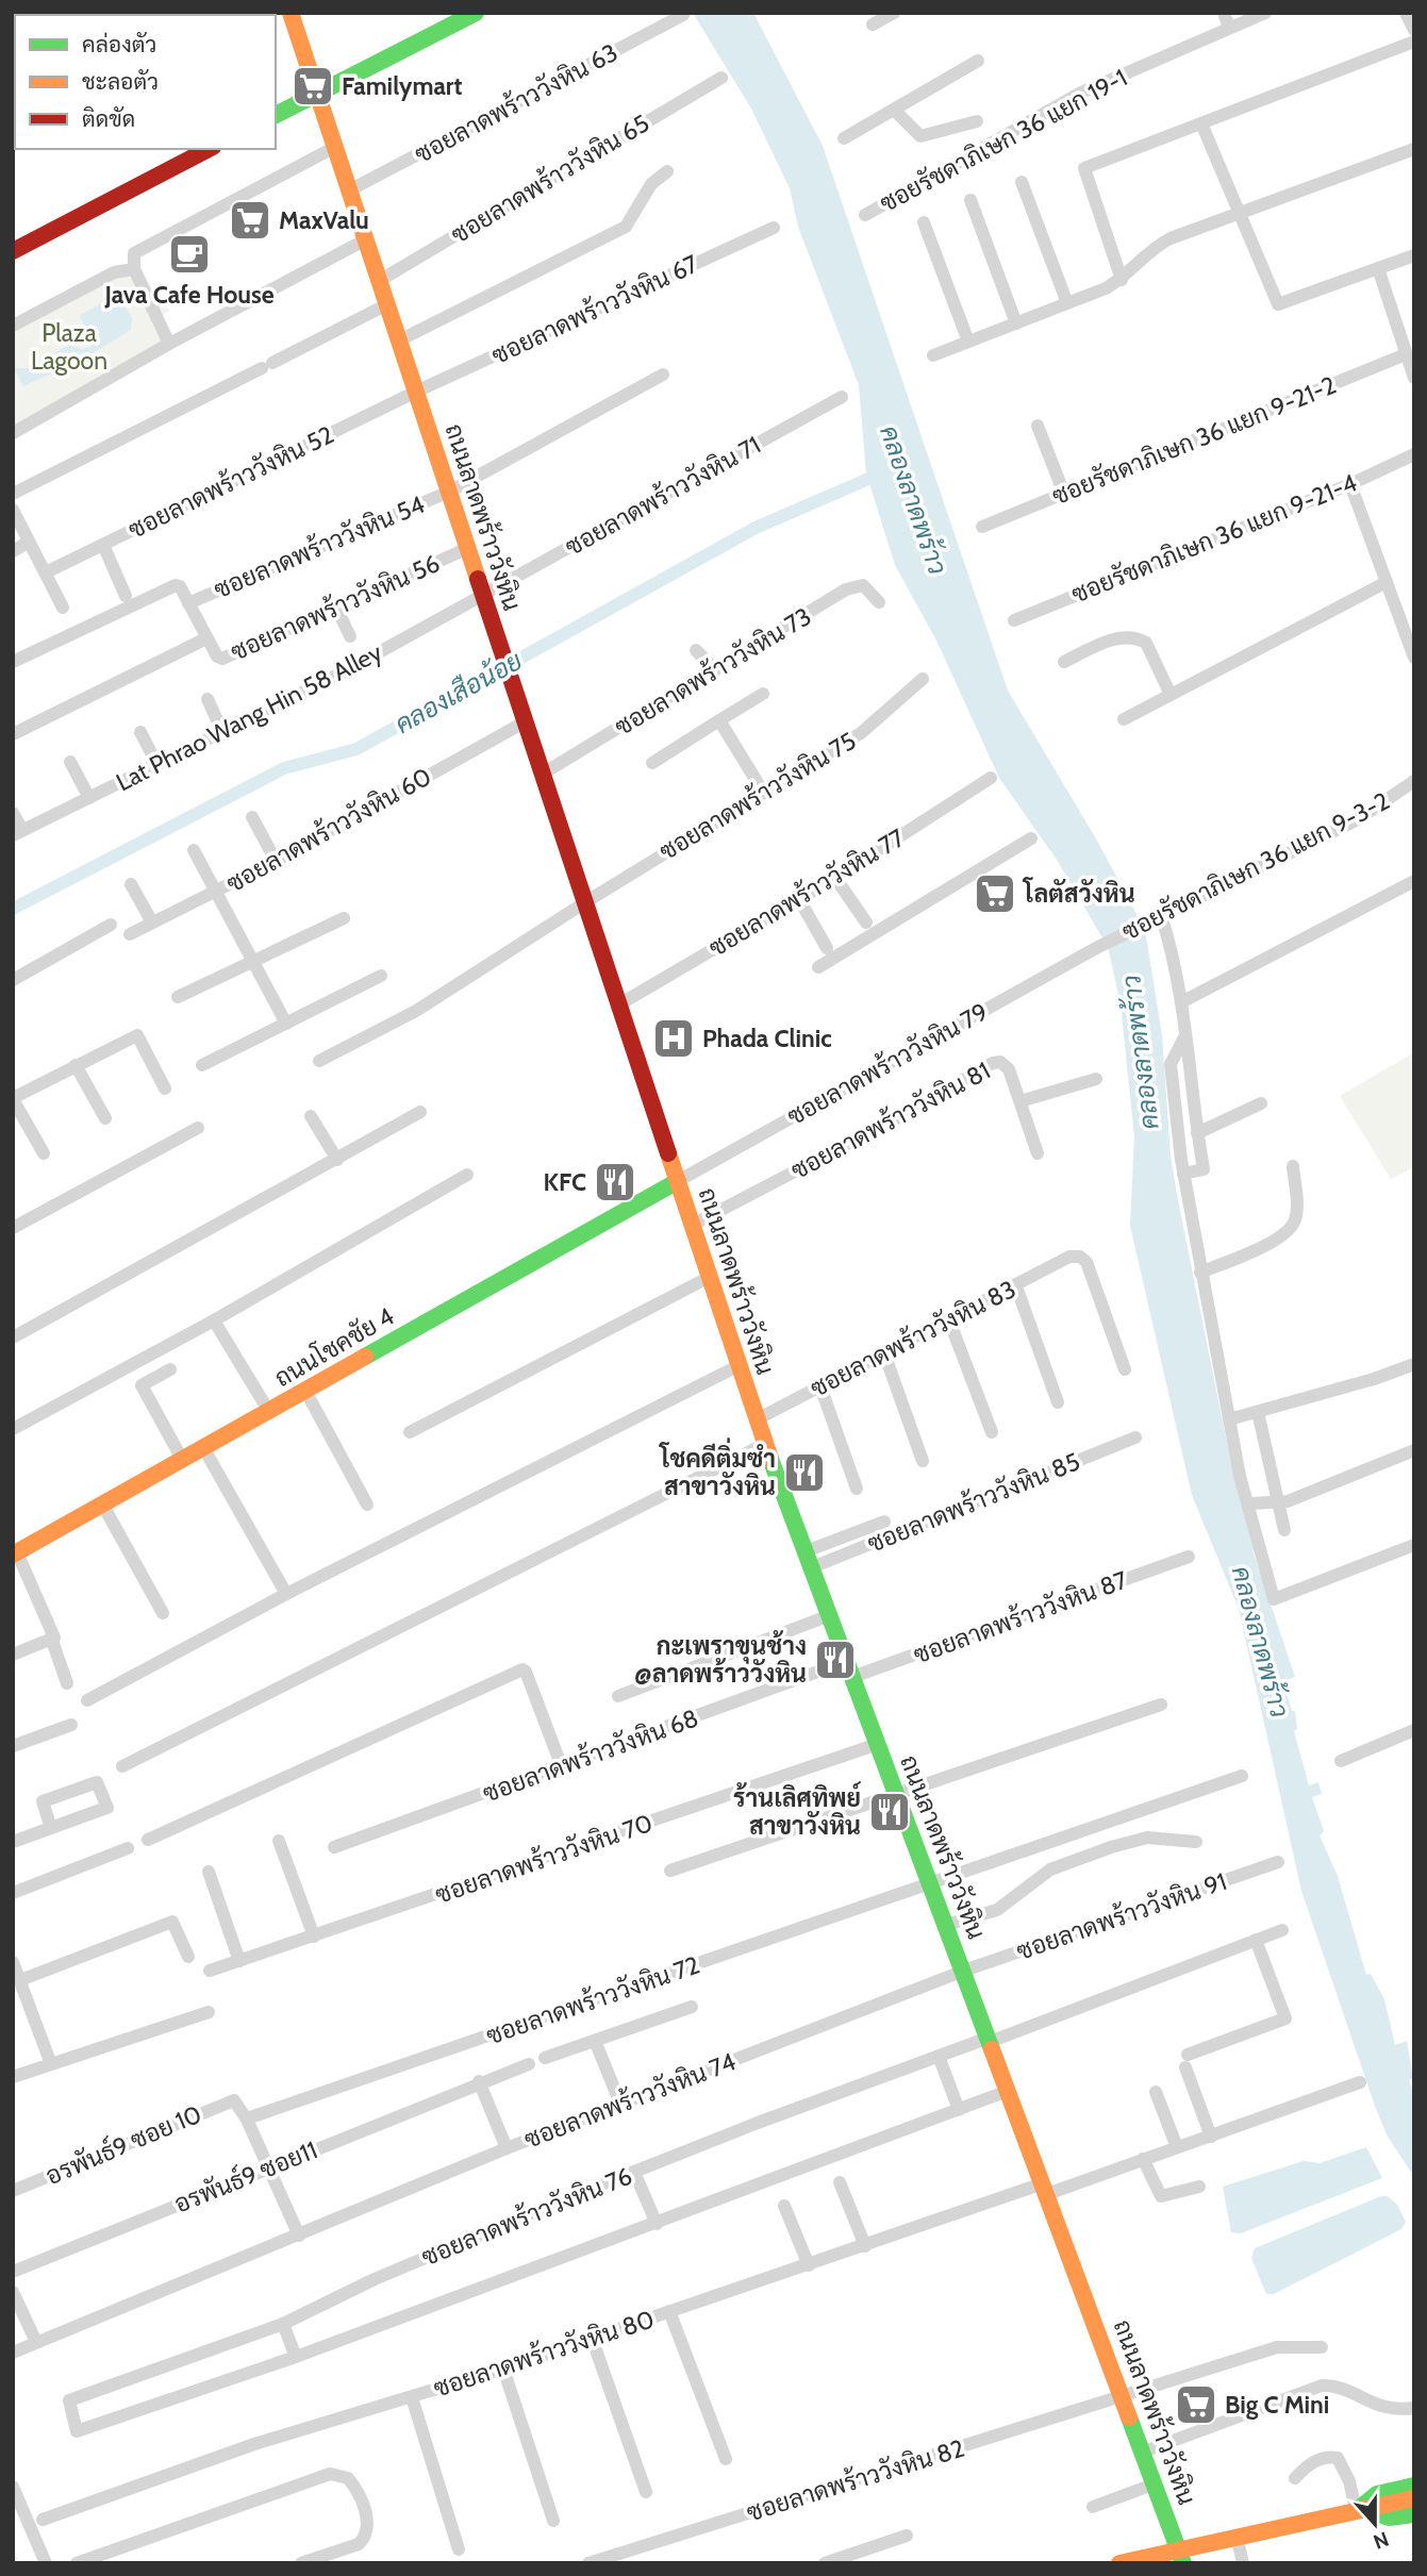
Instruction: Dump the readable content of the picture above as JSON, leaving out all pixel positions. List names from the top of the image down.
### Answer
{
  "streets": {
    "main road": ["ถนนลาดพร้าววังหิน", "ถนนโชคชัย 4"],
    "street": [
      "ซอยลาดพร้าววังหิน 63",
      "ซอยรัชดาภิเษก 36 แยก 19-1",
      "ซอยลาดพร้าววังหิน 65",
      "ซอยลาดพร้าววังหิน 67",
      "ซอยรัชดาภิเษก 36 แยก 9-21-2",
      "ซอยลาดพร้าววังหิน 52",
      "ซอยลาดพร้าววังหิน 71",
      "ซอยรัชดาภิเษก 36 แยก 9-21-4",
      "ซอยลาดพร้าววังหิน 54",
      "ซอยลาดพร้าววังหิน 56",
      "ซอยลาดพร้าววังหิน 73",
      "Lat Phrao Wang Hin 58 Alley",
      "ซอยลาดพร้าววังหิน 75",
      "ซอยลาดพร้าววังหิน 60",
      "ซอยรัชดาภิเษก 36 แยก 9-3-2",
      "ซอยลาดพร้าววังหิน 77",
      "ซอยลาดพร้าววังหิน 79",
      "ซอยลาดพร้าววังหิน 81",
      "ซอยลาดพร้าววังหิน 83",
      "ซอยลาดพร้าววังหิน 85",
      "ซอยลาดพร้าววังหิน 87",
      "ซอยลาดพร้าววังหิน 68",
      "ซอยลาดพร้าววังหิน 70",
      "ซอยลาดพร้าววังหิน 91",
      "ซอยลาดพร้าววังหิน 72",
      "ซอยลาดพร้าววังหิน 74",
      "อรพันธ์9 ซอย 10",
      "อรพันธ์9 ซอย11",
      "ซอยลาดพร้าววังหิน 76",
      "ซอยลาดพร้าววังหิน 80",
      "ซอยลาดพร้าววังหิน 82"
    ]
  },
  "crossings": [
    ["ซอยลาดพร้าววังหิน 63", "ถนนลาดพร้าววังหิน"],
    ["ซอยลาดพร้าววังหิน 65", "ถนนลาดพร้าววังหิน"],
    ["ซอยลาดพร้าววังหิน 67", "ซอยลาดพร้าววังหิน 52"],
    ["ซอยลาดพร้าววังหิน 67", "ถนนลาดพร้าววังหิน"],
    ["ซอยลาดพร้าววังหิน 52", "ถนนลาดพร้าววังหิน"],
    ["ซอยลาดพร้าววังหิน 71", "ถนนลาดพร้าววังหิน"],
    ["ซอยลาดพร้าววังหิน 71", "Lat Phrao Wang Hin 58 Alley"],
    ["ถนนลาดพร้าววังหิน", "ซอยลาดพร้าววังหิน 54"],
    ["ถนนลาดพร้าววังหิน", "ซอยลาดพร้าววังหิน 56"],
    ["ถนนลาดพร้าววังหิน", "ซอยลาดพร้าววังหิน 73"],
    ["ถนนลาดพร้าววังหิน", "Lat Phrao Wang Hin 58 Alley"],
    ["ถนนลาดพร้าววังหิน", "ซอยลาดพร้าววังหิน 75"],
    ["ถนนลาดพร้าววังหิน", "ซอยลาดพร้าววังหิน 60"],
    ["ถนนลาดพร้าววังหิน", "ซอยลาดพร้าววังหิน 77"],
    ["ถนนลาดพร้าววังหิน", "ซอยลาดพร้าววังหิน 79"],
    ["ถนนลาดพร้าววังหิน", "ซอยลาดพร้าววังหิน 81"],
    ["ถนนลาดพร้าววังหิน", "ซอยลาดพร้าววังหิน 83"],
    ["ถนนลาดพร้าววังหิน", "ถนนโชคชัย 4"],
    ["ถนนลาดพร้าววังหิน", "ซอยลาดพร้าววังหิน 85"],
    ["ถนนลาดพร้าววังหิน", "ซอยลาดพร้าววังหิน 87"],
    ["ถนนลาดพร้าววังหิน", "ซอยลาดพร้าววังหิน 68"],
    ["ถนนลาดพร้าววังหิน", "ซอยลาดพร้าววังหิน 70"],
    ["ถนนลาดพร้าววังหิน", "ซอยลาดพร้าววังหิน 91"],
    ["ถนนลาดพร้าววังหิน", "ซอยลาดพร้าววังหิน 72"],
    ["ถนนลาดพร้าววังหิน", "ซอยลาดพร้าววังหิน 74"],
    ["ถนนลาดพร้าววังหิน", "ซอยลาดพร้าววังหิน 76"],
    ["ถนนลาดพร้าววังหิน", "ซอยลาดพร้าววังหิน 80"],
    ["ถนนลาดพร้าววังหิน", "ซอยลาดพร้าววังหิน 82"],
    ["ซอยลาดพร้าววังหิน 54", "ซอยลาดพร้าววังหิน 56"],
    ["ซอยรัชดาภิเษก 36 แยก 9-3-2", "ซอยลาดพร้าววังหิน 79"],
    ["ซอยลาดพร้าววังหิน 79", "ถนนโชคชัย 4"],
    ["ซอยลาดพร้าววังหิน 87", "ซอยลาดพร้าววังหิน 68"],
    ["ซอยลาดพร้าววังหิน 91", "ซอยลาดพร้าววังหิน 74"],
    ["อรพันธ์9 ซอย 10", "อรพันธ์9 ซอย11"]
  ],
  "water": ["คลองลาดพร้าว", "คลองเสือน้อย"],
  "parks": ["Plaza Lagoon"],
  "places": {
    "supermarket": [
      "Familymart",
      "MaxValu",
      "โลตัสวังหิน",
      "Big C Mini"
    ],
    "cafe": ["Java Cafe House"],
    "hospital": ["Phada Clinic"],
    "restaurant": [
      "KFC",
      "โชคดีติ่มซำ สาขาวังหิน",
      "กะเพราขุนช้าง @ลาดพร้าววังหิน",
      "ร้านเลิศทิพย์ สาขาวังหิน"
    ]
  },
  "legend": ["คล่องตัว", "ชะลอตัว", "ติดขัด"],
  "north": "bottom"
}
